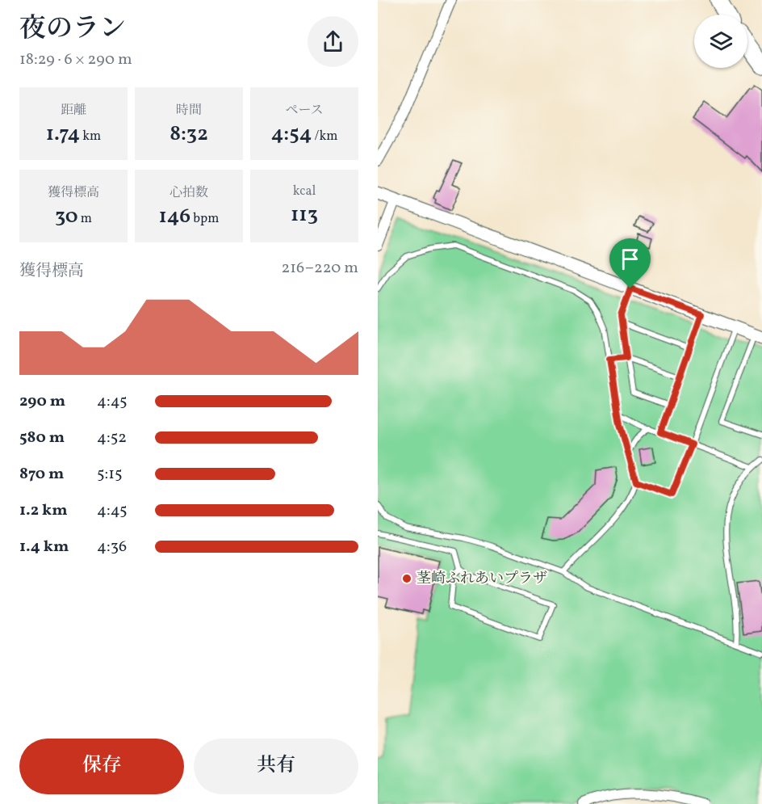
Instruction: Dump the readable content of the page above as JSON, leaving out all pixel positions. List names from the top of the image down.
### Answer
{
  "places": ["茎崎ふれあいプラザ"],
  "page": {
    "heading": ["夜のラン", "18:29 · 6 × 290 m"],
    "stats": [
      ["距離", "1.74 km"],
      ["時間", "8:32"],
      ["ペース", "4:54 /km"],
      ["獲得標高", "30 m"],
      ["心拍数", "146 bpm"],
      ["kcal", "113"]
    ],
    "chart": ["獲得標高", "216–220 m"],
    "list": [
      {
        "name": "290 m",
        "note": "4:45"
      },
      {
        "name": "580 m",
        "note": "4:52"
      },
      {
        "name": "870 m",
        "note": "5:15"
      },
      {
        "name": "1.2 km",
        "note": "4:45"
      },
      {
        "name": "1.4 km",
        "note": "4:36"
      }
    ],
    "buttons": ["保存", "共有"]
  }
}
